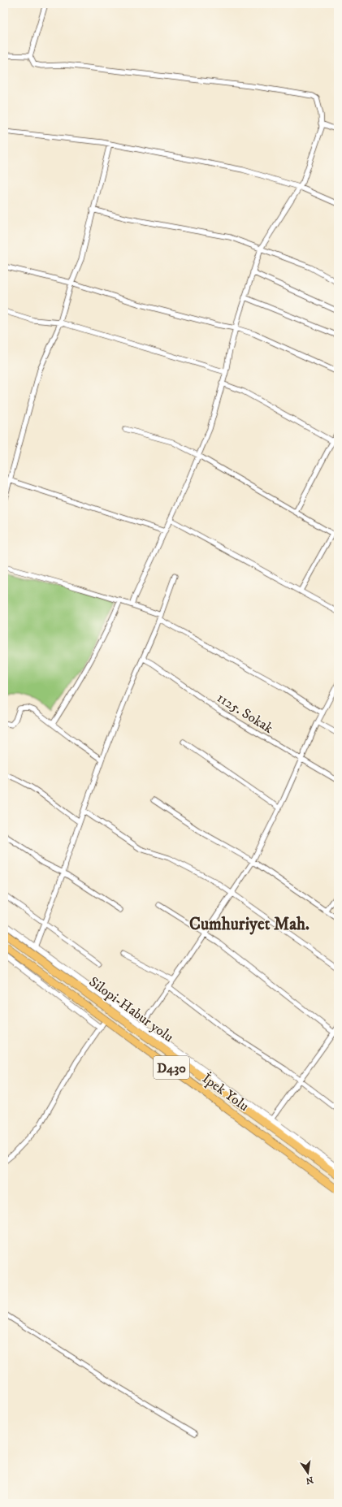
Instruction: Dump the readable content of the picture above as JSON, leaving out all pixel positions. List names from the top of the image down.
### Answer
{
  "streets": {
    "highway": ["Silopi-Habur yolu", "D430", "İpek Yolu"],
    "street": ["1125. Sokak"]
  },
  "districts": ["Cumhuriyet Mah."],
  "north": "bottom"
}
